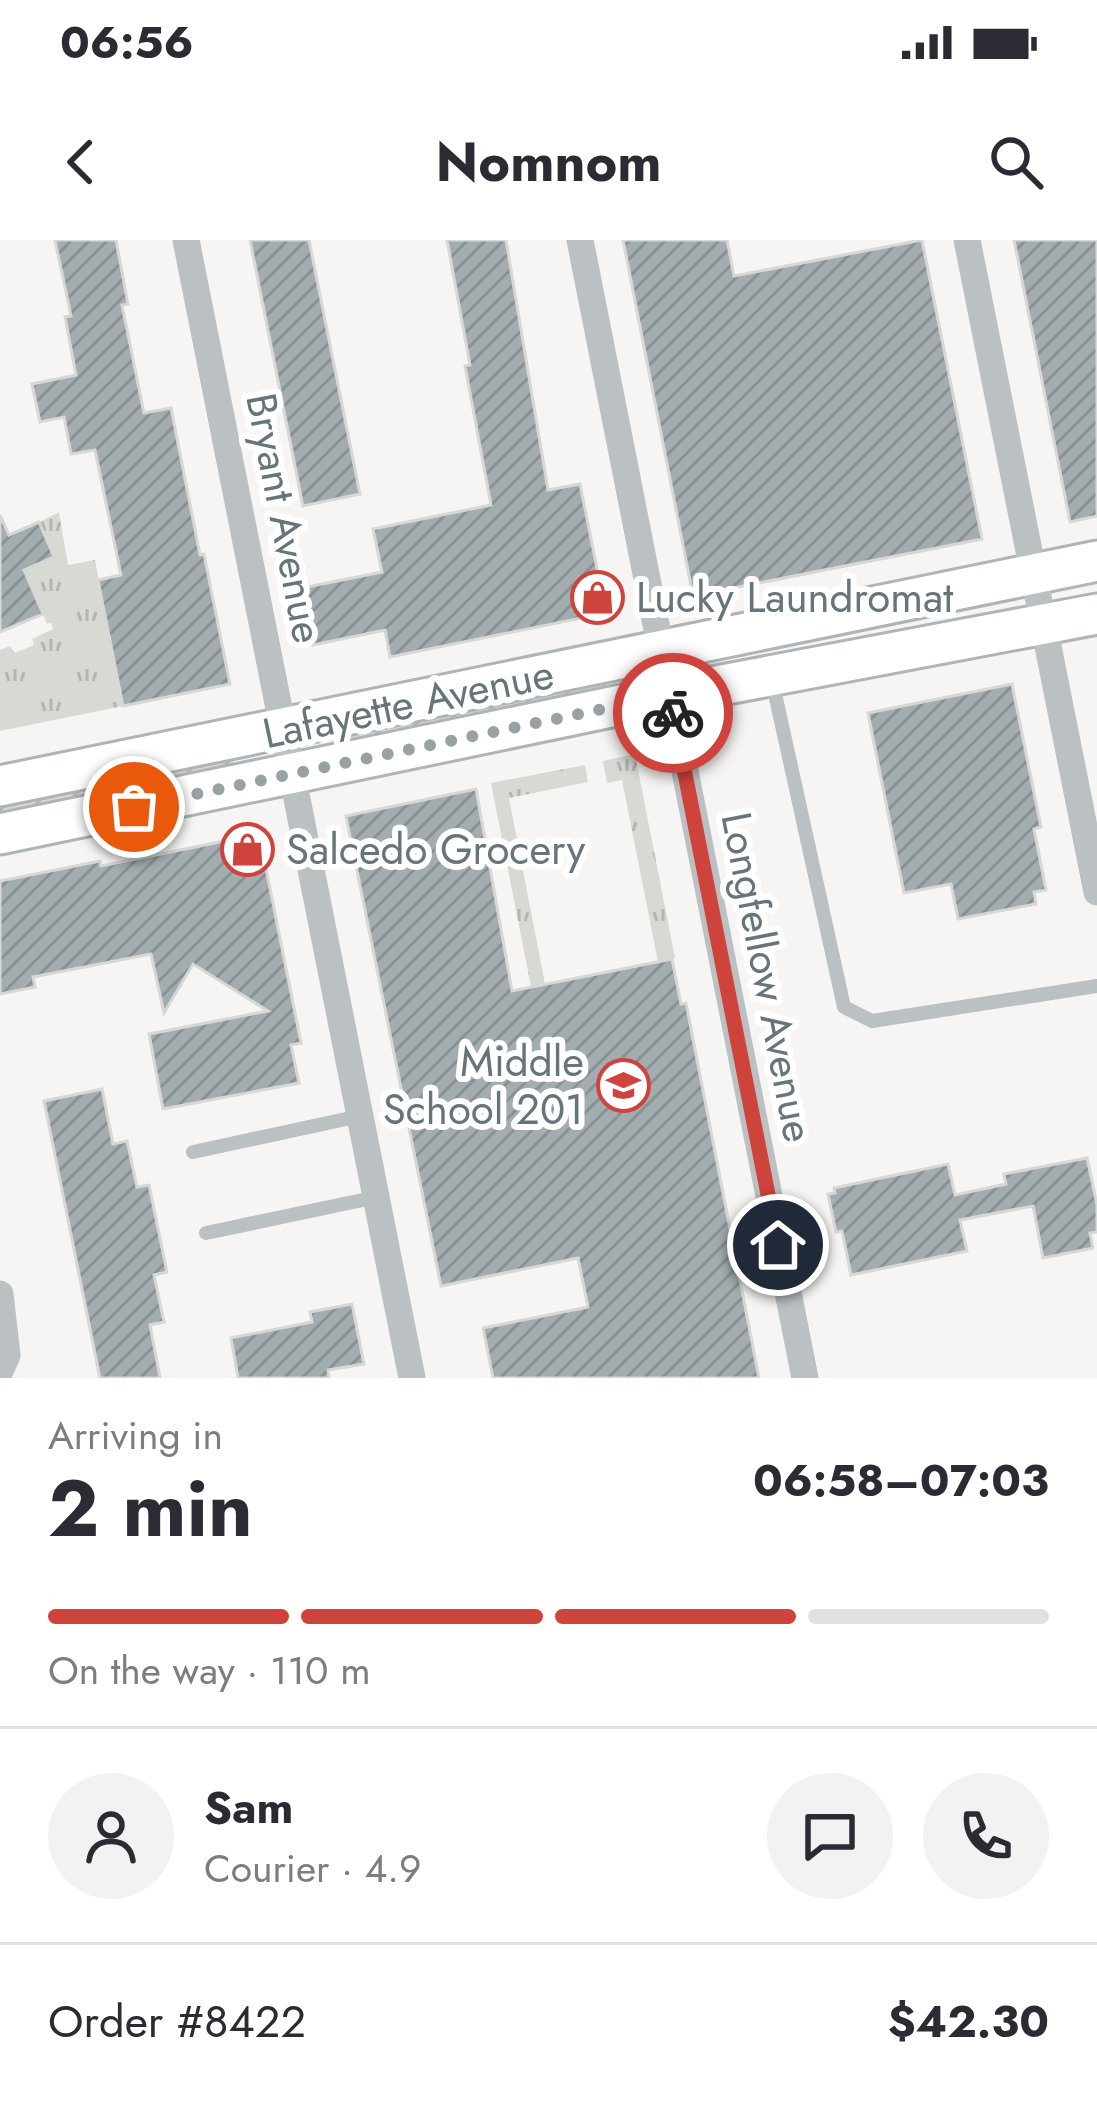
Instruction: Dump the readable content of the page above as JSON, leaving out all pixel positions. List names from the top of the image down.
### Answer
{
  "streets": {
    "street": ["Bryant Avenue", "Lafayette Avenue", "Longfellow Avenue"]
  },
  "crossings": [
    ["Bryant Avenue", "Lafayette Avenue"],
    ["Lafayette Avenue", "Longfellow Avenue"]
  ],
  "places": {
    "shop": ["Lucky Laundromat", "Salcedo Grocery"],
    "school or university": ["Middle School 201"]
  },
  "page": {
    "status": "06:56",
    "header": "Nomnom",
    "heading": ["2 min", "Arriving in", "06:58–07:03"],
    "panel": [
      "Sam",
      "Courier · 4.9",
      "Order #8422",
      "$42.30"
    ],
    "bar": "On the way · 110 m"
  }
}
